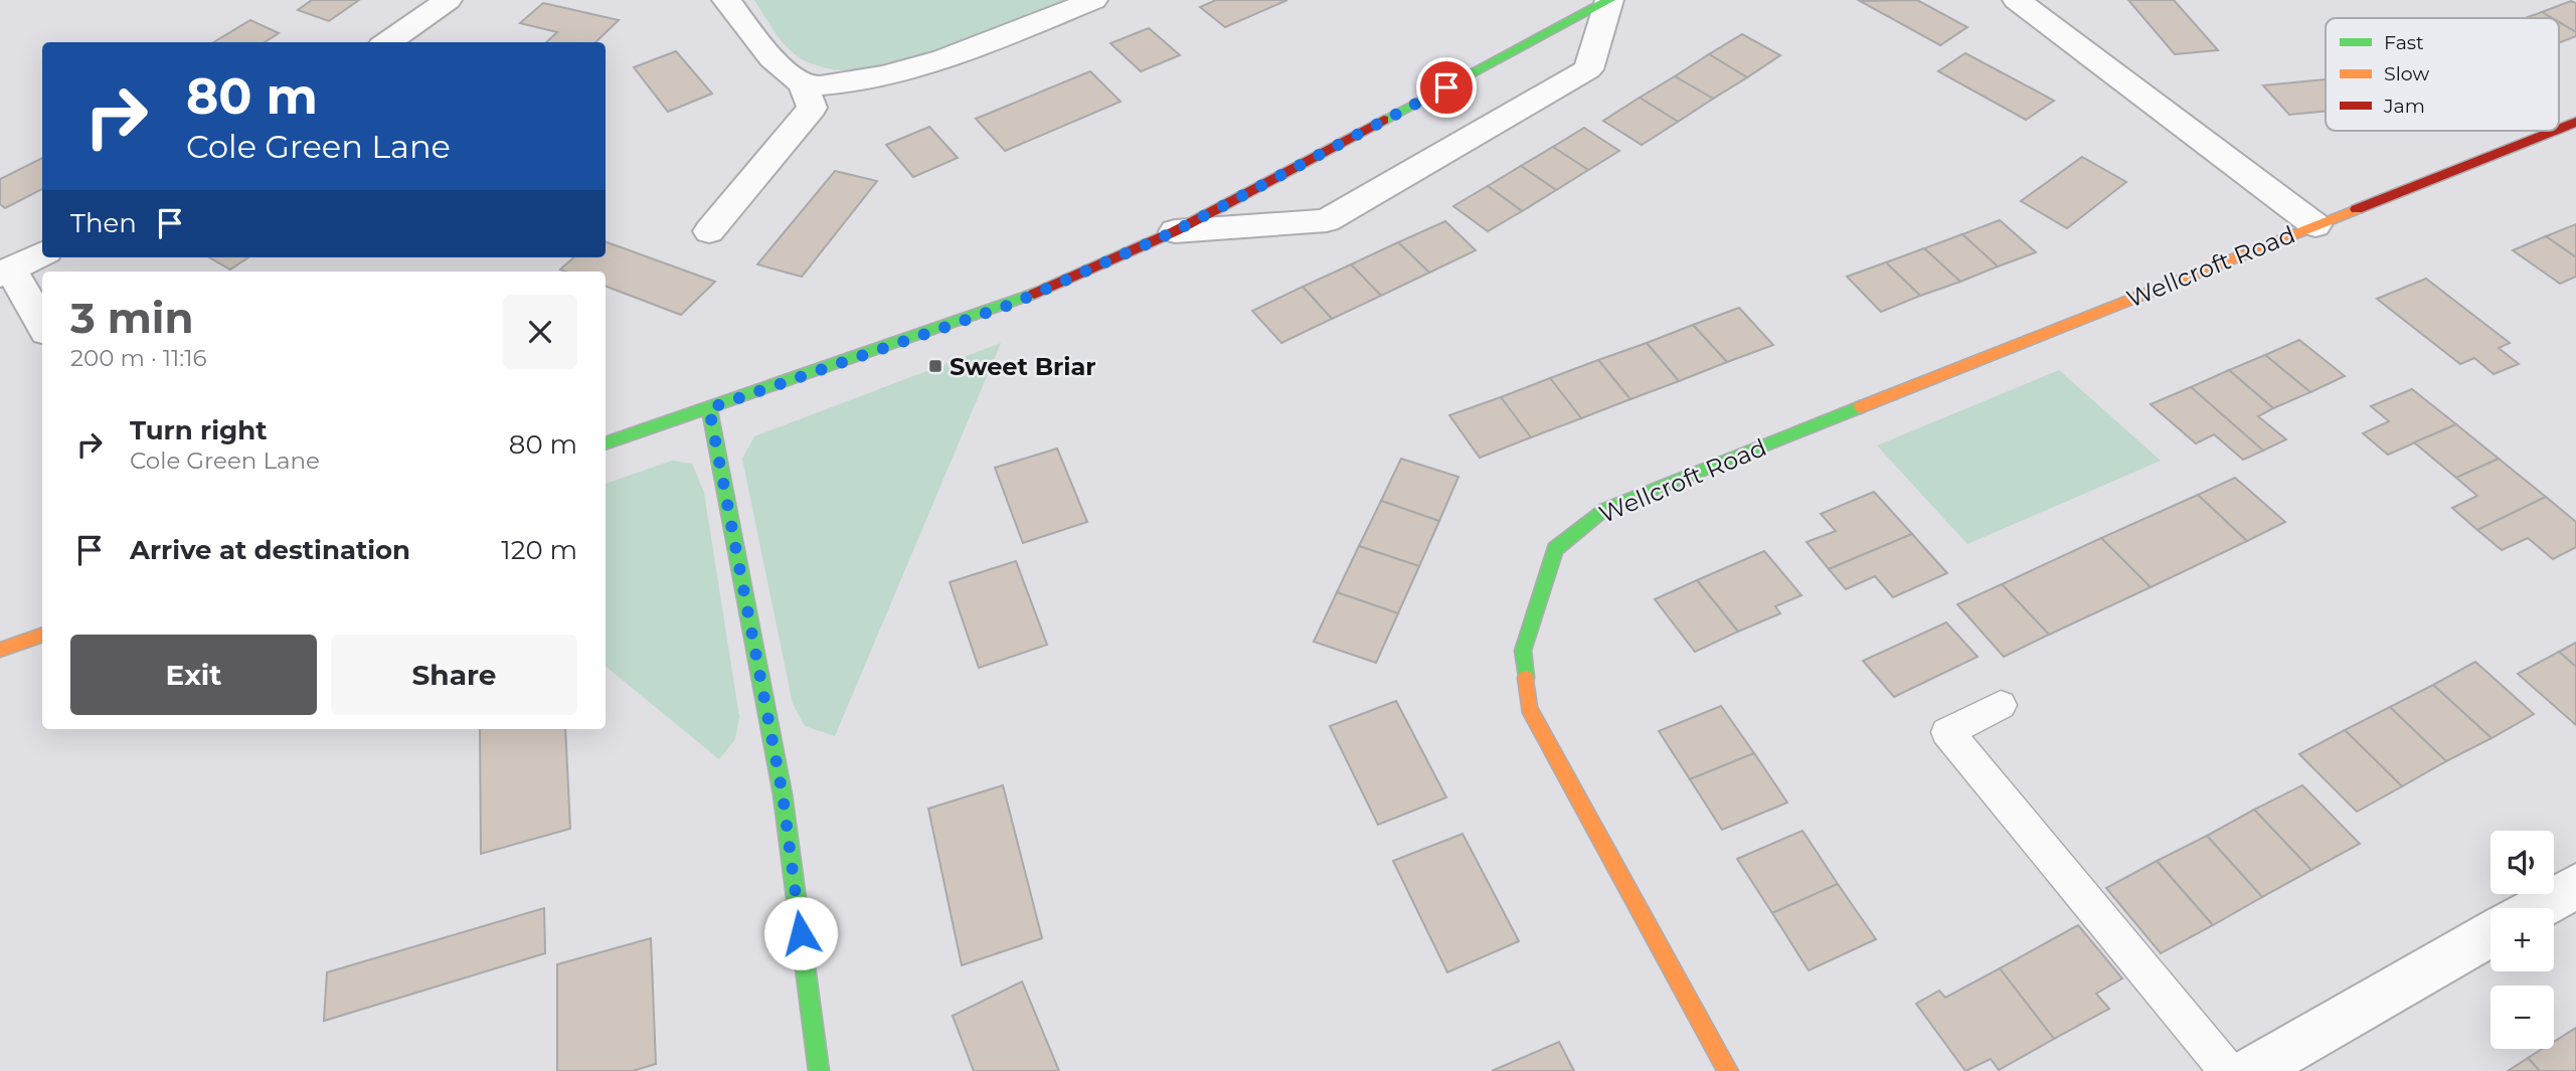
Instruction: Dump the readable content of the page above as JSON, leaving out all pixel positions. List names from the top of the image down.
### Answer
{
  "streets": {
    "street": ["Wellcroft Road"]
  },
  "places": {
    "transit": ["Sweet Briar"]
  },
  "legend": ["Fast", "Slow", "Jam"],
  "page": {
    "turn": ["80 m", "Cole Green Lane"],
    "then": "Then",
    "heading": ["3 min", "200 m · 11:16"],
    "list": [
      {
        "name": "Turn right",
        "note": "Cole Green Lane",
        "value": "80 m"
      },
      {
        "name": "Arrive at destination",
        "value": "120 m"
      }
    ],
    "buttons": ["Exit", "Share"],
    "map_buttons": ["+", "−"]
  }
}
